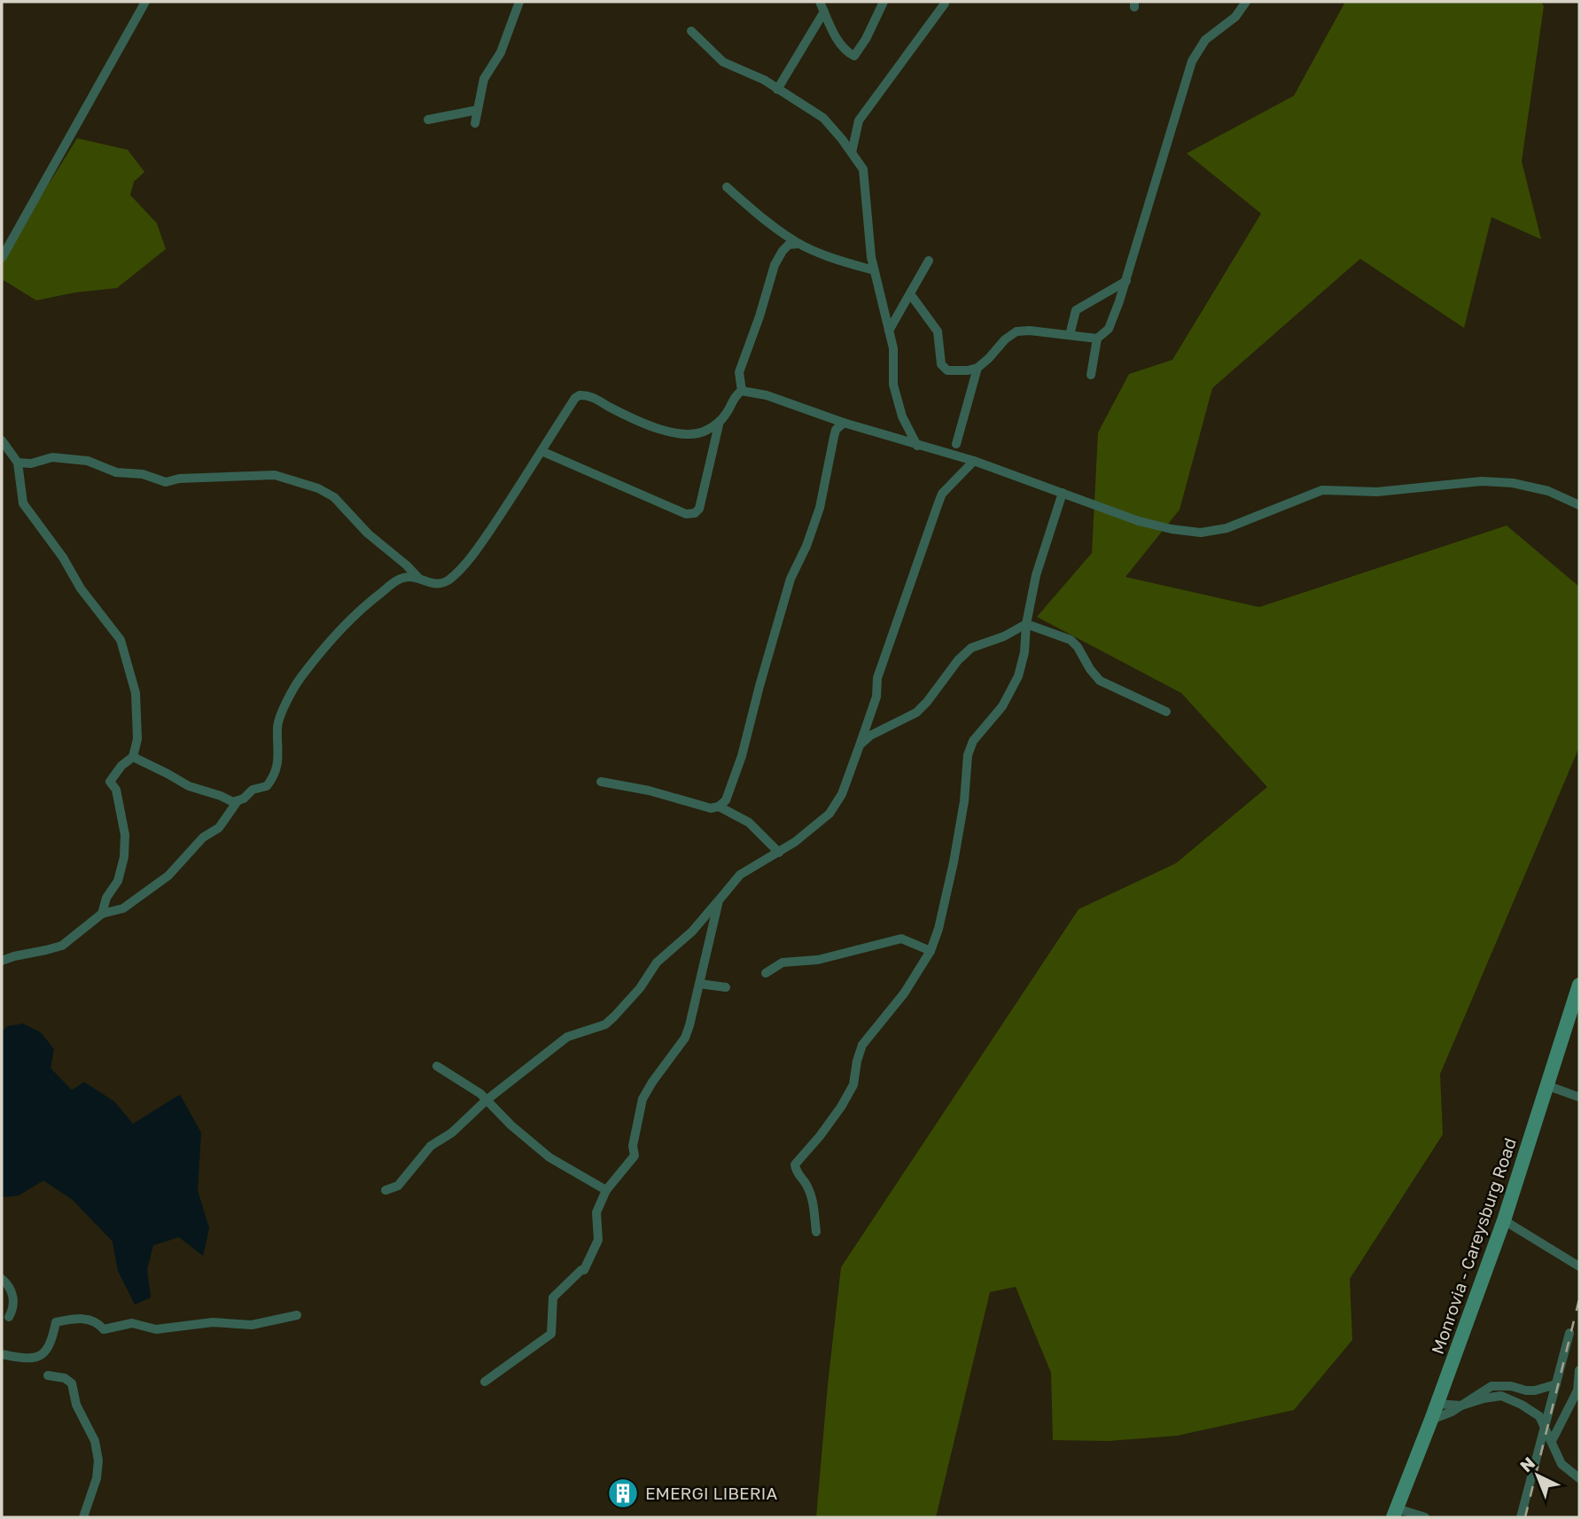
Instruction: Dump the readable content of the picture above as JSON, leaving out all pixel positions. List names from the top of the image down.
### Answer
{
  "streets": {
    "main road": ["Monrovia - Careysburg Road"]
  },
  "places": {
    "building": ["EMERGI LIBERIA"]
  },
  "north": "top left"
}
